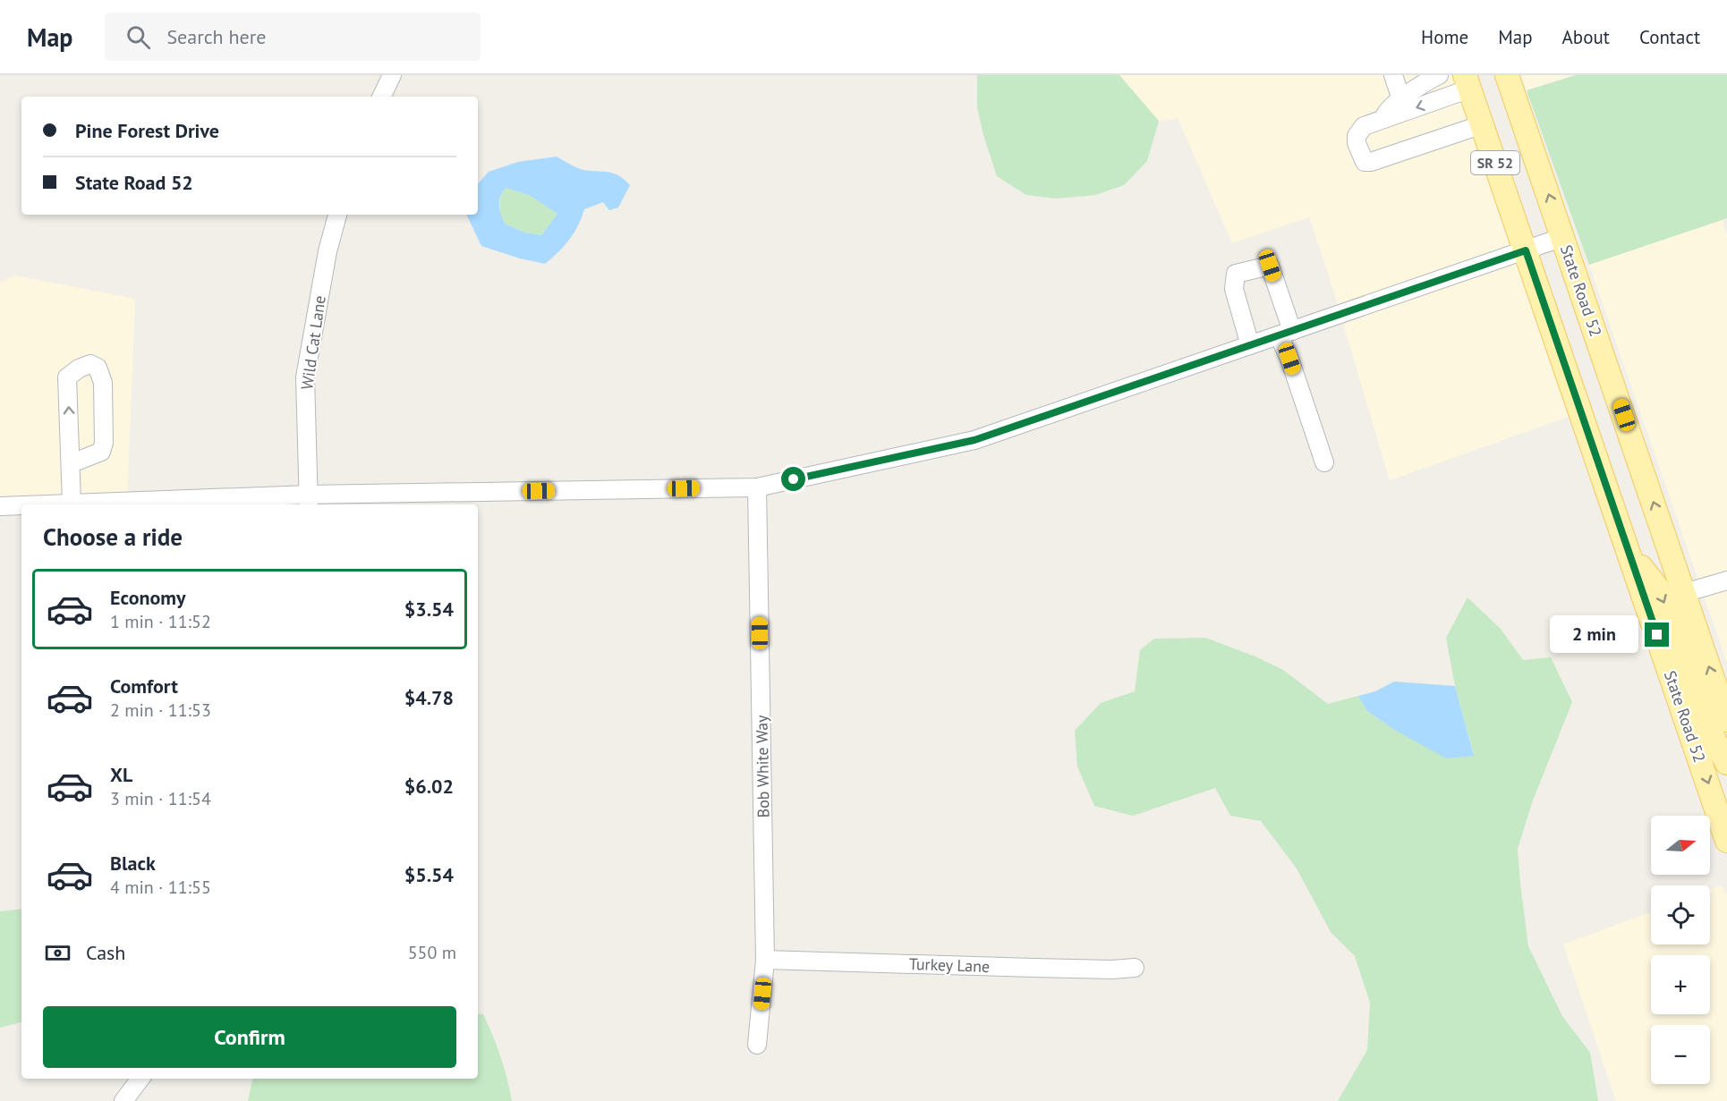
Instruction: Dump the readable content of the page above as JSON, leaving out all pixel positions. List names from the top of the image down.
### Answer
{
  "streets": {
    "main road": ["SR 52", "State Road 52"],
    "street": ["Wild Cat Lane", "Bob White Way", "Turkey Lane"]
  },
  "crossings": [
    ["Bob White Way", "Turkey Lane"]
  ],
  "north": "right",
  "page": {
    "header": "Map",
    "search": "Search here",
    "nav": [
      "Home",
      "Map",
      "About",
      "Contact"
    ],
    "banner": ["Pine Forest Drive", "State Road 52"],
    "heading": "Choose a ride",
    "list": [
      {
        "name": "Economy",
        "note": "1 min · 11:52",
        "value": "$3.54"
      },
      {
        "name": "Comfort",
        "note": "2 min · 11:53",
        "value": "$4.78"
      },
      {
        "name": "XL",
        "note": "3 min · 11:54",
        "value": "$6.02"
      },
      {
        "name": "Black",
        "note": "4 min · 11:55",
        "value": "$5.54"
      }
    ],
    "bubble": "2 min",
    "map_buttons": ["+", "−"],
    "pay": ["Cash", "550 m"],
    "buttons": "Confirm"
  }
}
